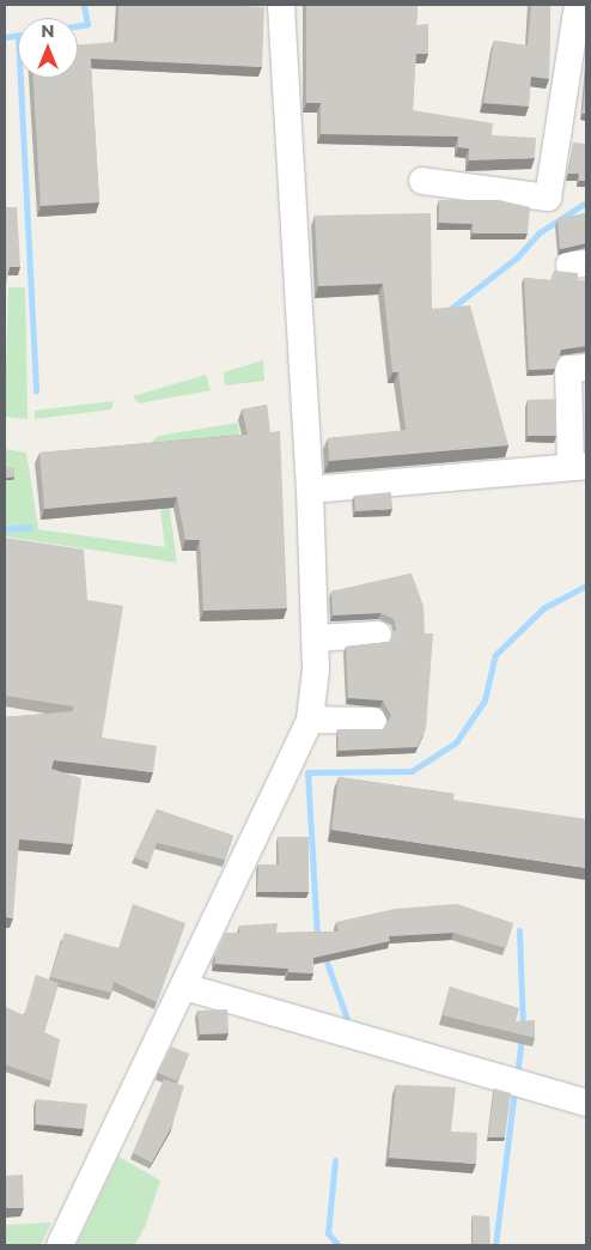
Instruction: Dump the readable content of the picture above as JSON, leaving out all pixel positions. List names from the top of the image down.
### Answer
{
  "north": "top"
}
